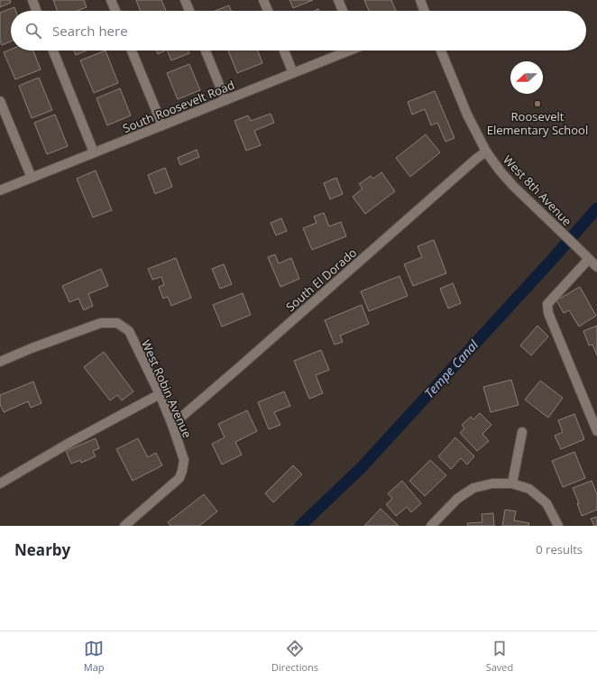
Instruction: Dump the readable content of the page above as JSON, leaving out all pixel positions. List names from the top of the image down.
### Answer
{
  "streets": {
    "street": [
      "South Roosevelt Road",
      "West 8th Avenue",
      "South El Dorado",
      "West Robin Avenue"
    ]
  },
  "crossings": [
    ["West 8th Avenue", "South El Dorado"],
    ["South El Dorado", "West Robin Avenue"]
  ],
  "water": ["Tempe Canal"],
  "places": ["Roosevelt Elementary School"],
  "north": "left",
  "page": {
    "search": "Search here",
    "heading": ["Nearby", "0 results"],
    "nav": ["Map", "Directions", "Saved"]
  }
}
